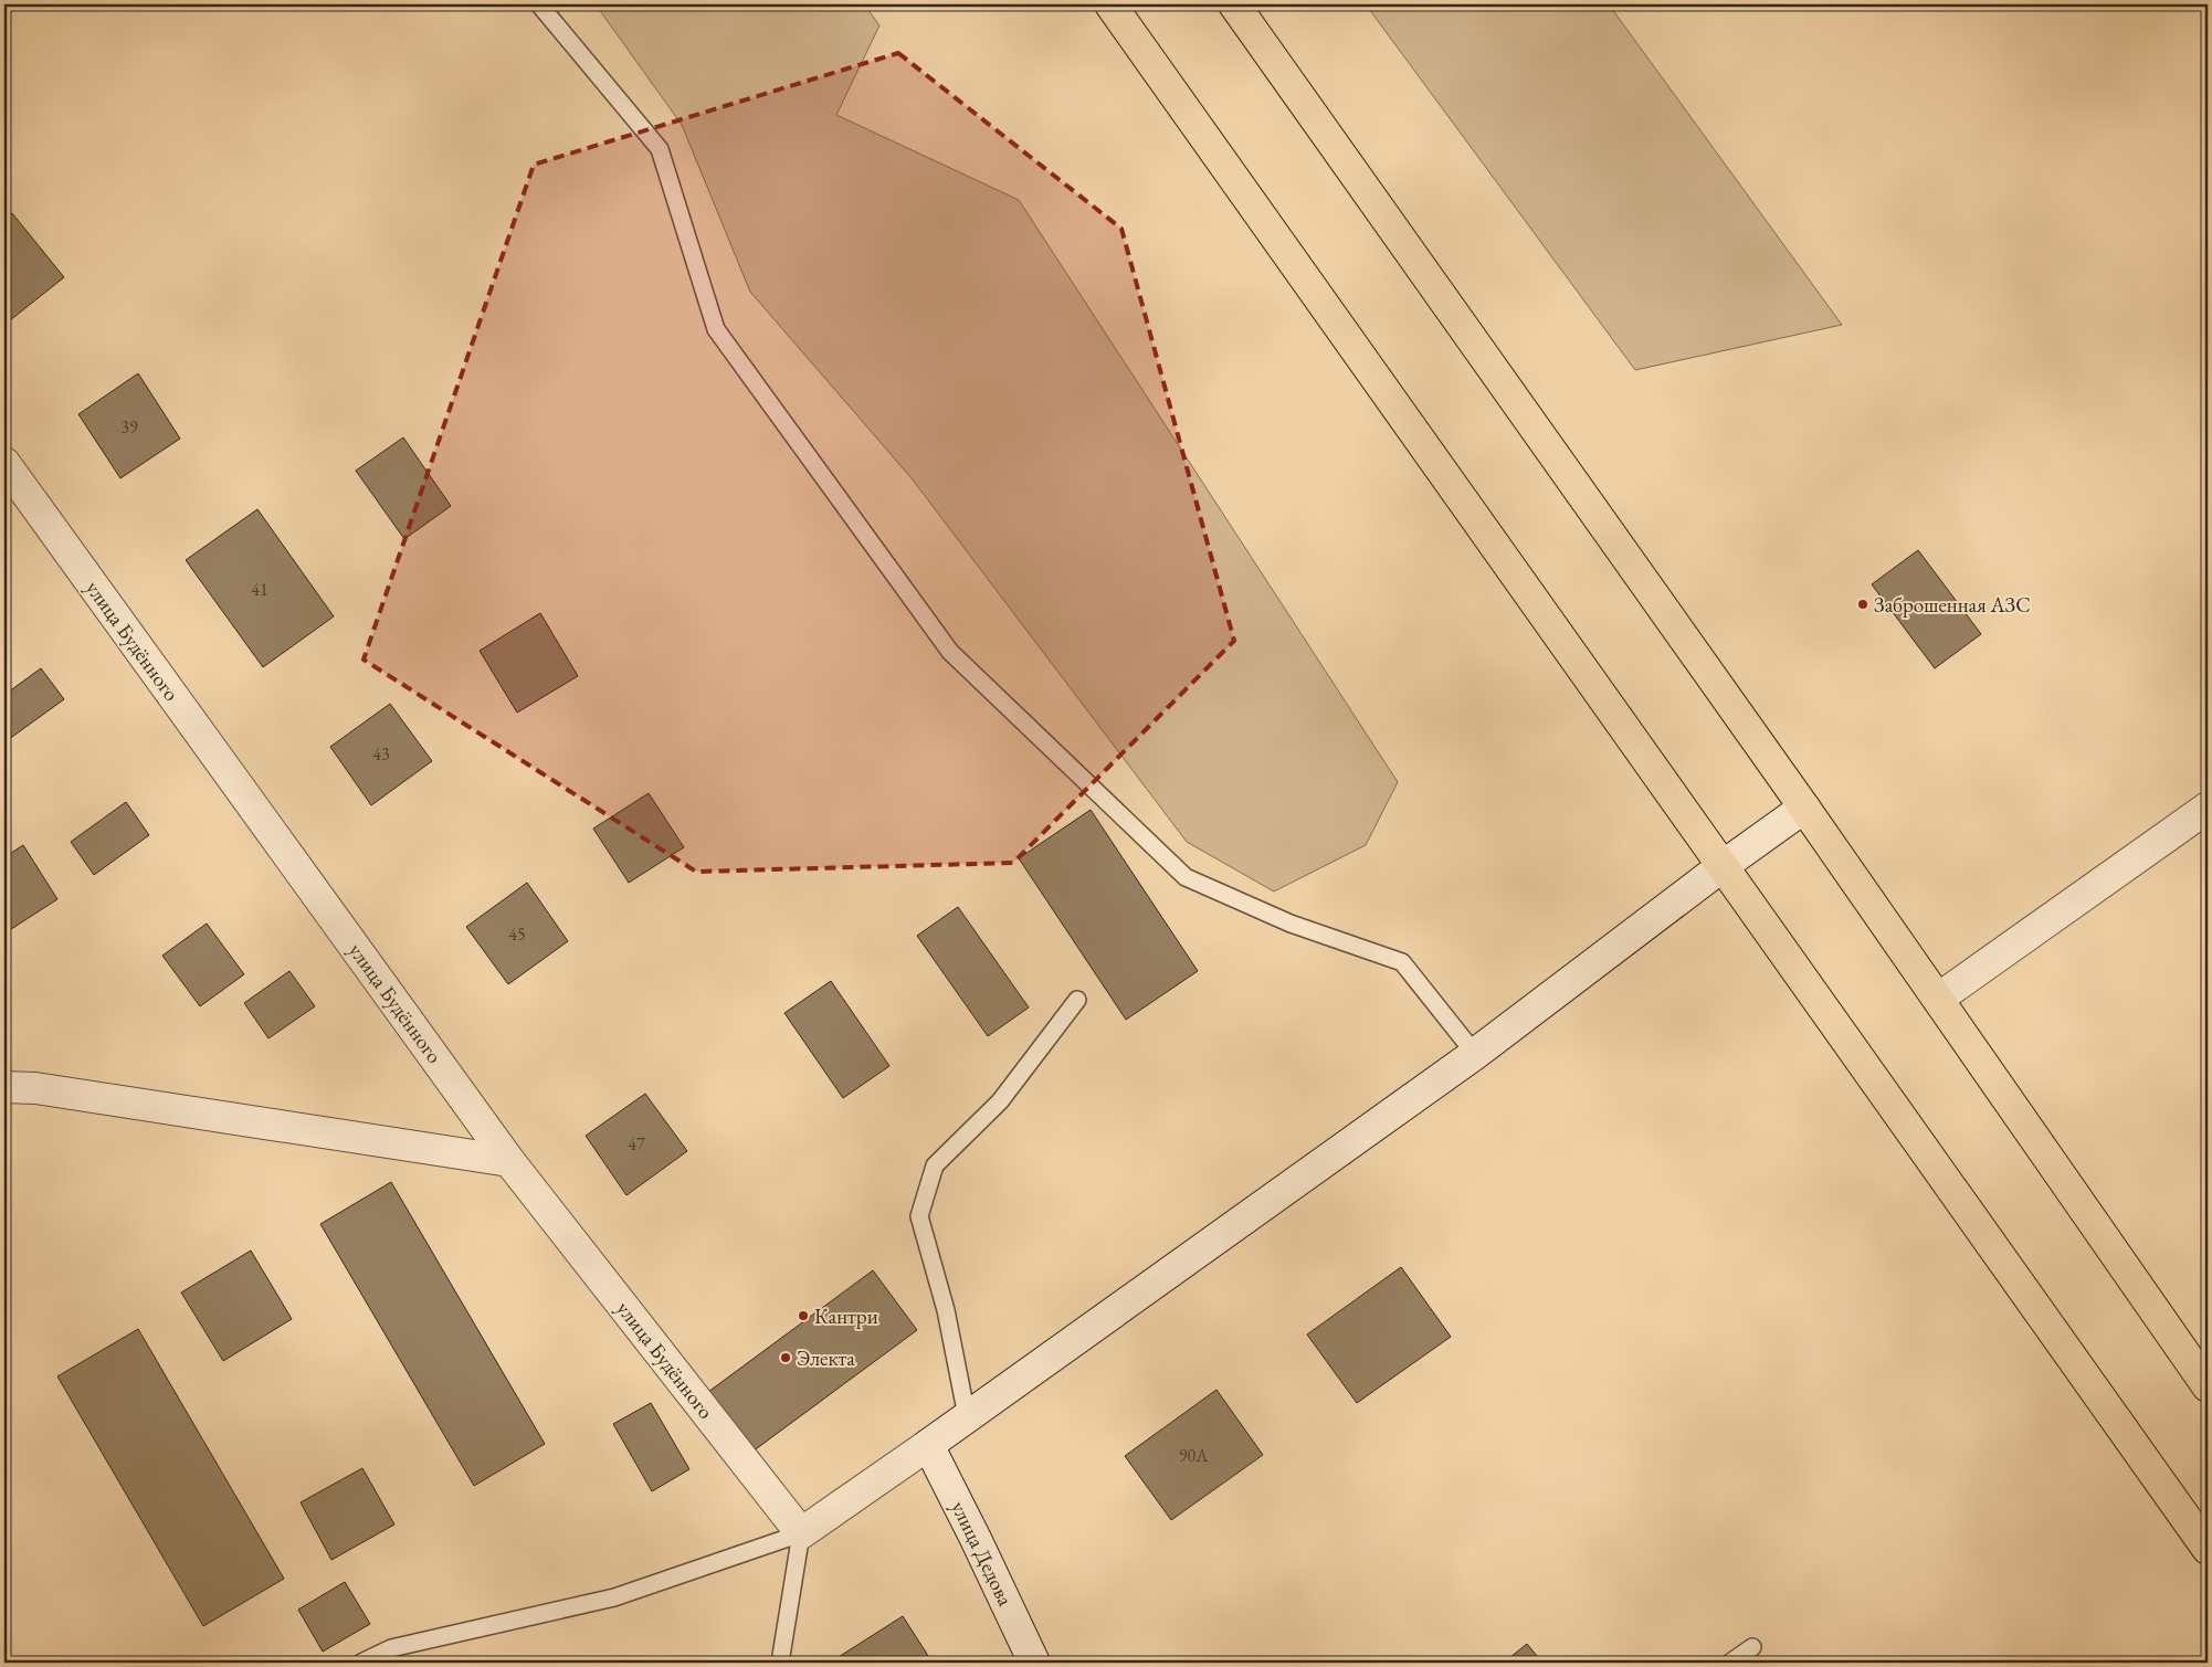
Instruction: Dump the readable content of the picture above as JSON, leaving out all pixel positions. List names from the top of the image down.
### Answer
{
  "streets": {
    "street": ["улица Будённого", "улица Дедова"]
  },
  "places": ["Заброшенная АЗС", "Кантри", "Электа"],
  "house_numbers": [
    "39",
    "41",
    "43",
    "45",
    "47",
    "90А"
  ]
}
